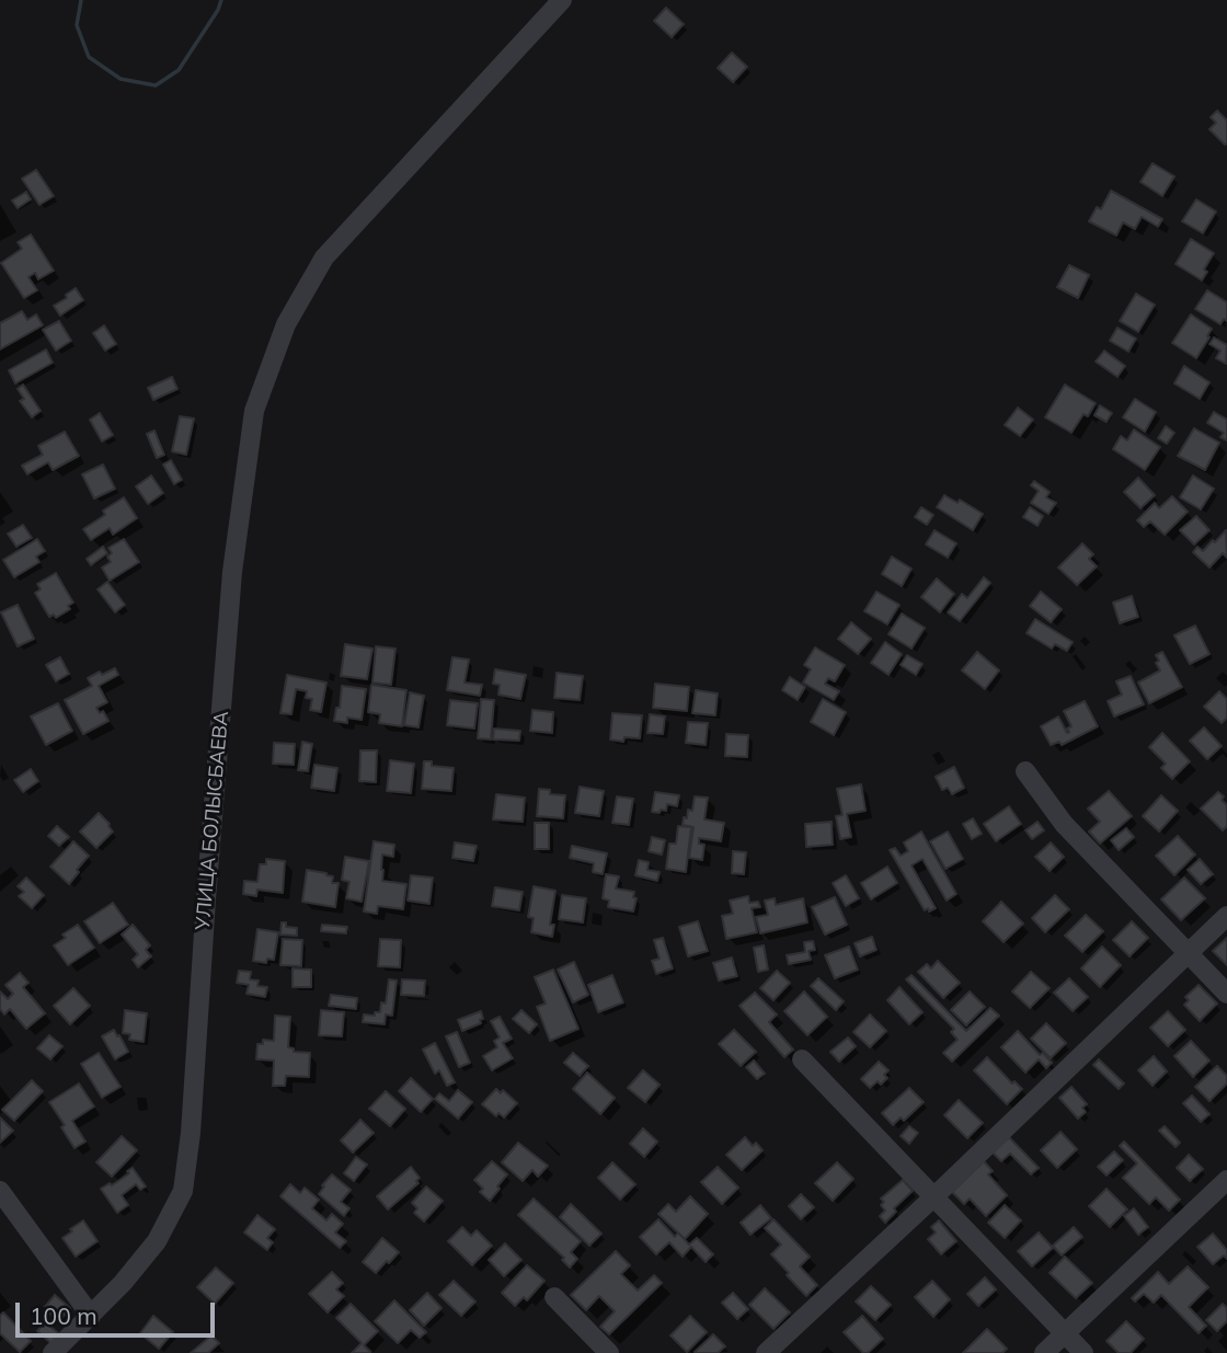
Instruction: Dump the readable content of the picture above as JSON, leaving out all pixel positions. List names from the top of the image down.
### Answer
{
  "streets": {
    "street": ["УЛИЦА БОЛЫСБАЕВА"]
  },
  "scale_bar": "100 m"
}
